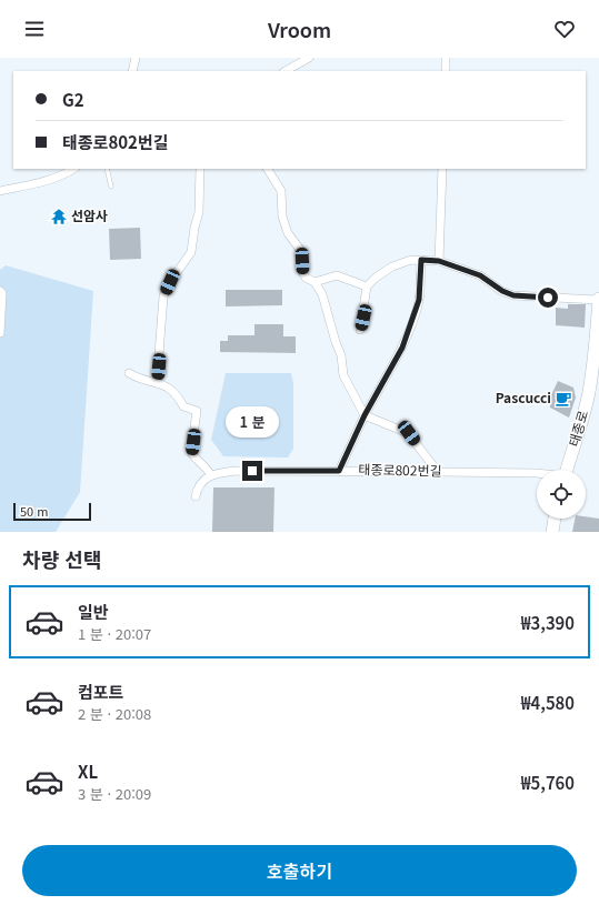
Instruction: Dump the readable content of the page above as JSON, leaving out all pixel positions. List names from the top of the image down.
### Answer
{
  "streets": {
    "main road": ["태종로"],
    "street": ["태종로802번길"]
  },
  "places": {
    "temple": ["선암사"],
    "cafe": ["Pascucci"]
  },
  "scale_bar": "50 m",
  "page": {
    "header": "Vroom",
    "banner": ["G2", "태종로802번길"],
    "bubble": "1 분",
    "scale": "50 m",
    "heading": "차량 선택",
    "list": [
      {
        "name": "일반",
        "note": "1 분 · 20:07",
        "value": "₩3,390"
      },
      {
        "name": "컴포트",
        "note": "2 분 · 20:08",
        "value": "₩4,580"
      },
      {
        "name": "XL",
        "note": "3 분 · 20:09",
        "value": "₩5,760"
      }
    ],
    "buttons": "호출하기"
  }
}
